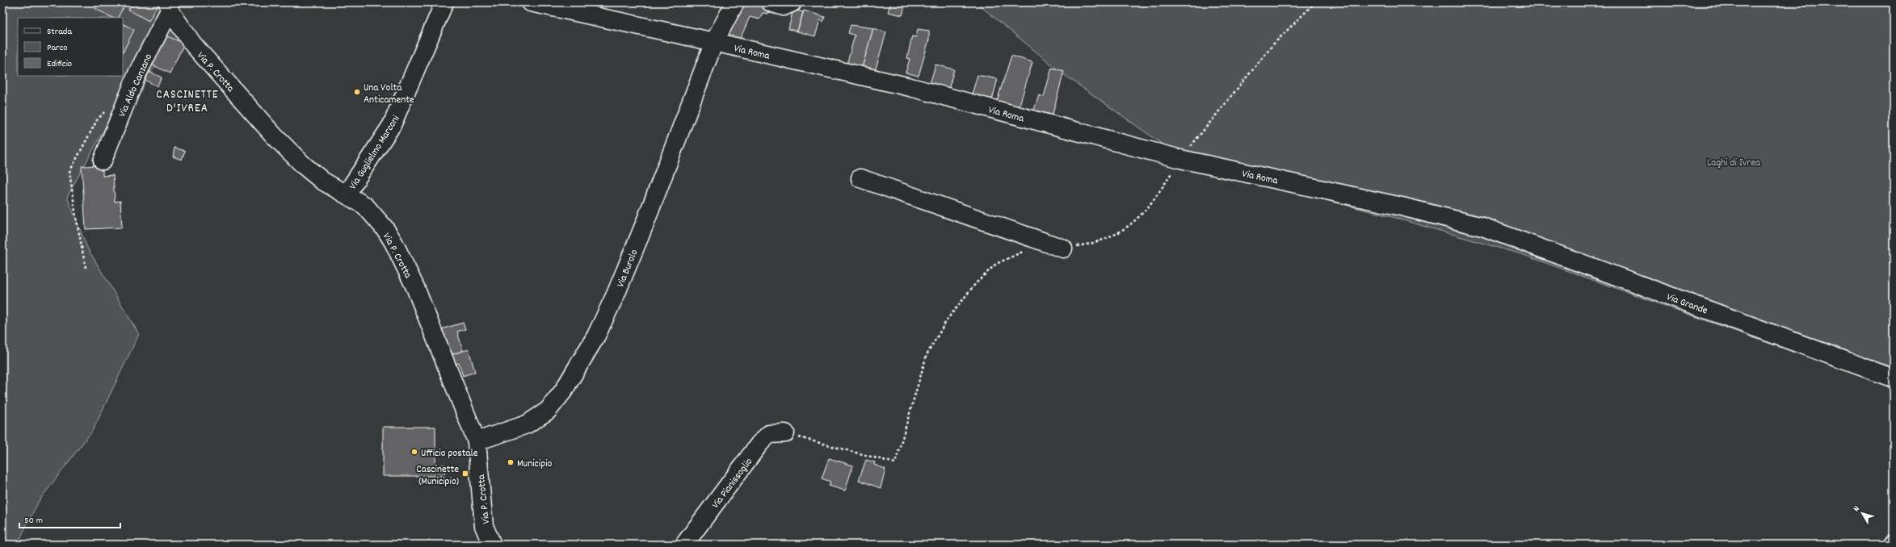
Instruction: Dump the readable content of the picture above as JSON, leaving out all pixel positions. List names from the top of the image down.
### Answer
{
  "streets": {
    "street": [
      "Via Roma",
      "Via P. Crotta",
      "Via Aldo Canzano",
      "Via Guglielmo Marconi",
      "Via Burolo",
      "Via Grande",
      "Via Pianissoglio"
    ]
  },
  "crossings": [
    ["Via Roma", "Via Burolo"],
    ["Via Roma", "Via Grande"],
    ["Via P. Crotta", "Via Aldo Canzano"],
    ["Via P. Crotta", "Via Guglielmo Marconi"],
    ["Via P. Crotta", "Via Burolo"]
  ],
  "districts": ["CASCINETTE D'IVREA"],
  "parks": ["Laghi di Ivrea"],
  "places": {
    "other": ["Una Volta Anticamente", "Ufficio postale", "Municipio"],
    "transit": ["Cascinette (Municipio)"]
  },
  "legend": ["Strada", "Parco", "Edificio"],
  "scale_bar": "50 m",
  "north": "top left"
}
